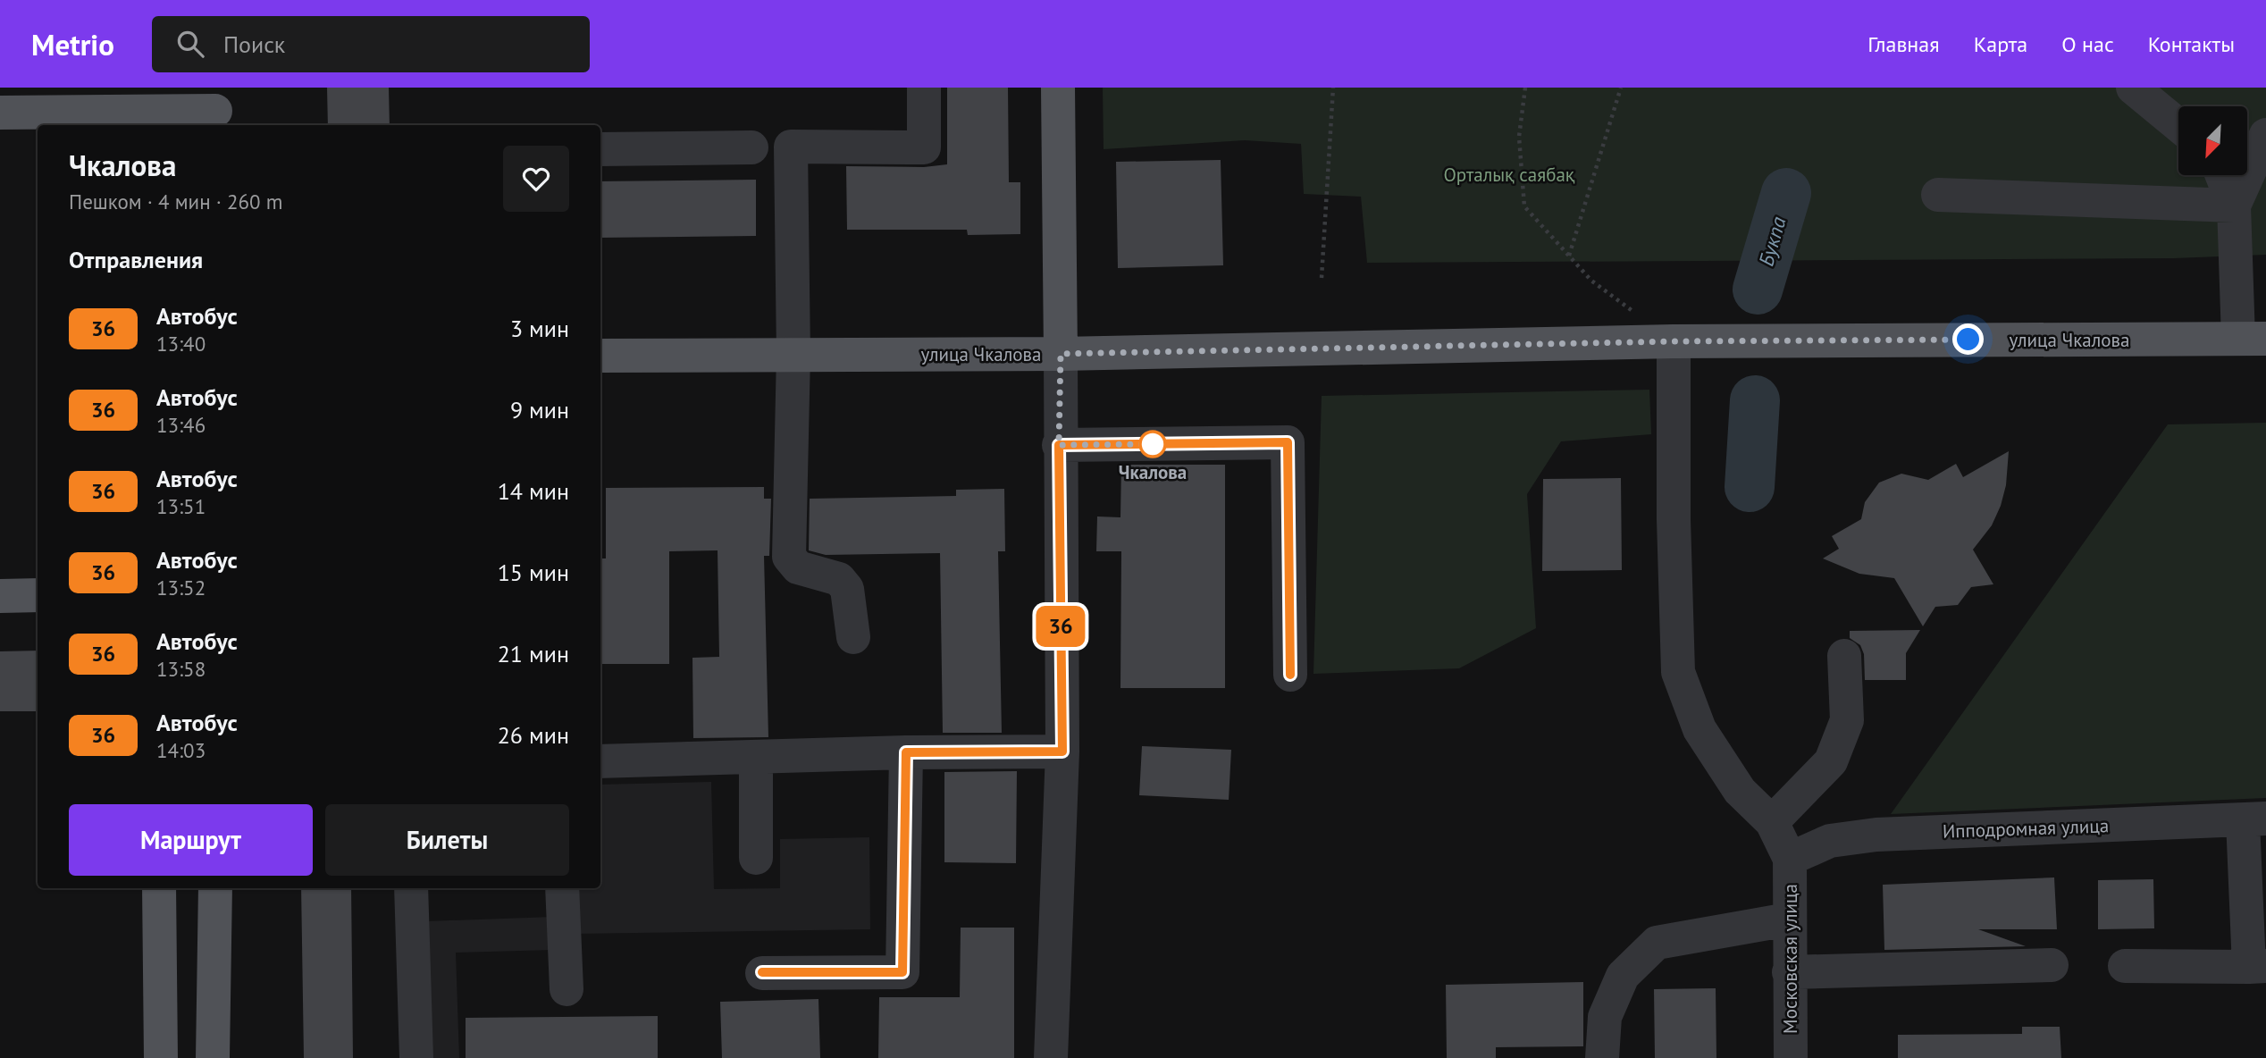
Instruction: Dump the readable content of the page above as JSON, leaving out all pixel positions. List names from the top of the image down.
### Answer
{
  "streets": {
    "main road": ["улица Чкалова"],
    "street": ["Ипподромная улица", "Московская улица"]
  },
  "crossings": [
    ["Ипподромная улица", "Московская улица"]
  ],
  "water": ["Букпа"],
  "parks": ["Орталық саябақ"],
  "places": ["Чкалова"],
  "lines": ["bus line 36"],
  "north": "bottom left",
  "page": {
    "header": "Metrio",
    "search": "Поиск",
    "nav": [
      "Главная",
      "Карта",
      "О нас",
      "Контакты"
    ],
    "on_map": "36",
    "heading": [
      ["Чкалова", "Пешком · 4 мин · 260 m"],
      "Отправления"
    ],
    "list": [
      {
        "mark": "36",
        "name": "Автобус",
        "note": "13:40",
        "value": "3 мин"
      },
      {
        "mark": "36",
        "name": "Автобус",
        "note": "13:46",
        "value": "9 мин"
      },
      {
        "mark": "36",
        "name": "Автобус",
        "note": "13:51",
        "value": "14 мин"
      },
      {
        "mark": "36",
        "name": "Автобус",
        "note": "13:52",
        "value": "15 мин"
      },
      {
        "mark": "36",
        "name": "Автобус",
        "note": "13:58",
        "value": "21 мин"
      },
      {
        "mark": "36",
        "name": "Автобус",
        "note": "14:03",
        "value": "26 мин"
      }
    ],
    "buttons": ["Маршрут", "Билеты"]
  }
}
